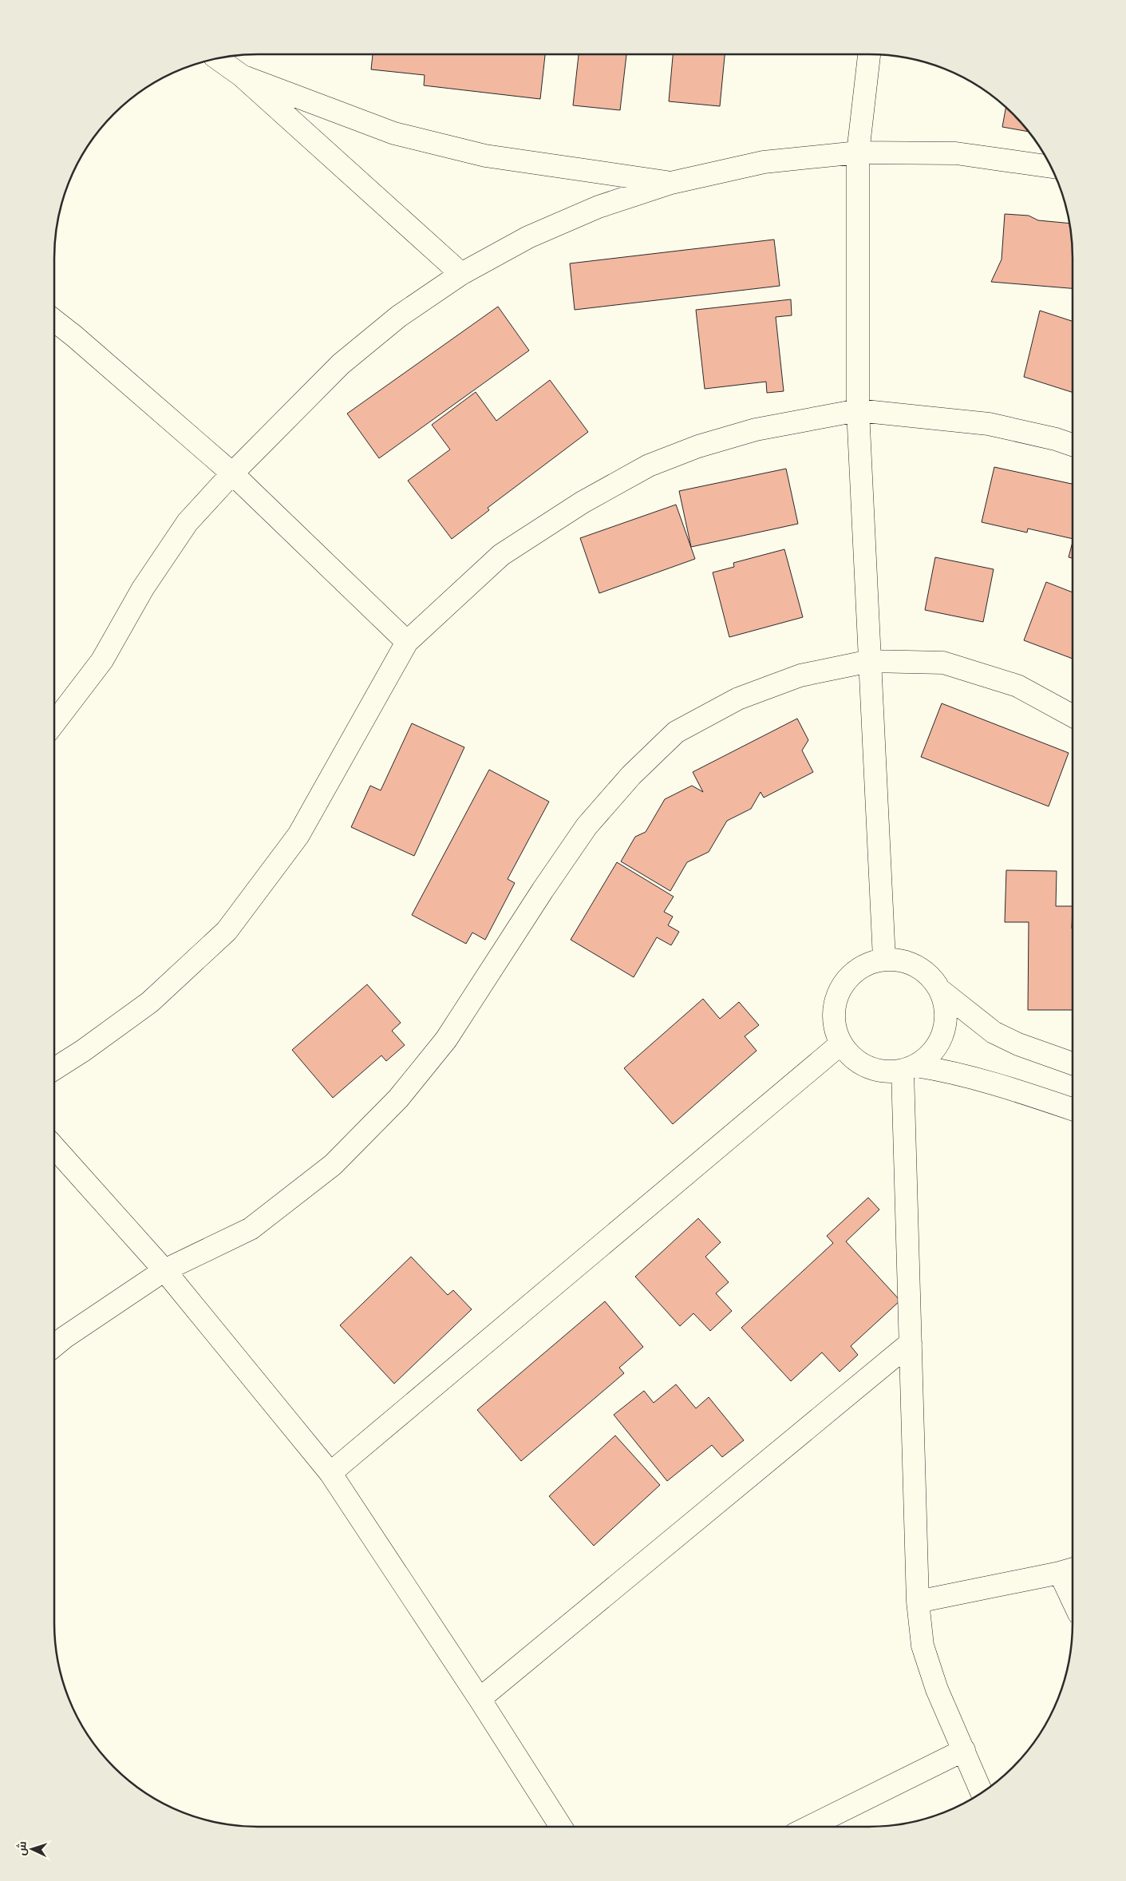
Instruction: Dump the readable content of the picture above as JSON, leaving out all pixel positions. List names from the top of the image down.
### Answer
{
  "north": "left"
}
